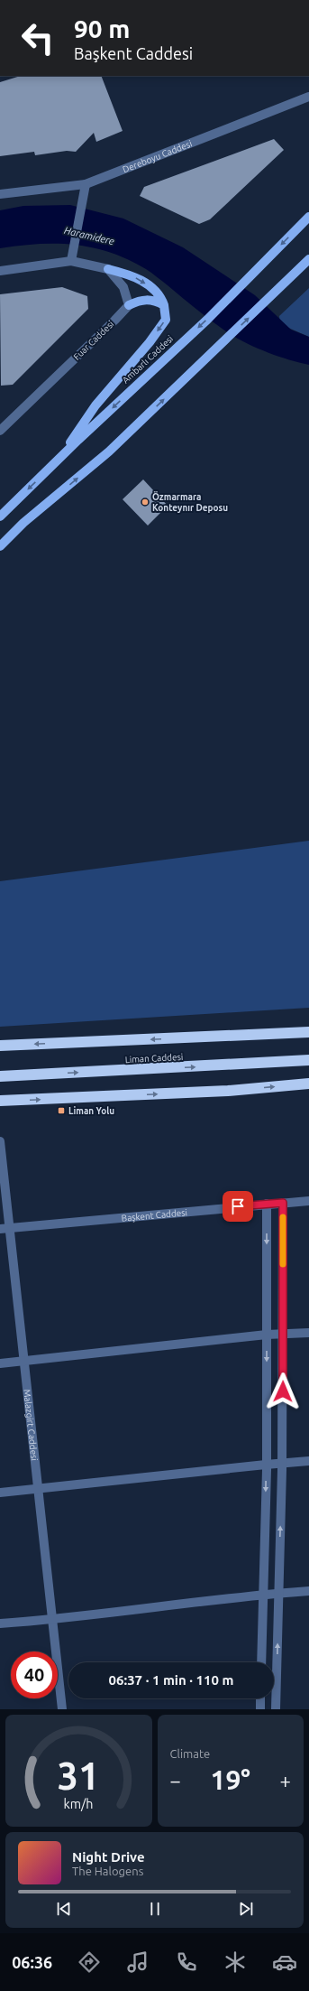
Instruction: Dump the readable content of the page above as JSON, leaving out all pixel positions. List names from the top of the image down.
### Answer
{
  "streets": {
    "highway": ["Liman Caddesi"],
    "main road": ["Ambarlı Caddesi"],
    "street": [
      "Dereboyu Caddesi",
      "Fuar Caddesi",
      "Başkent Caddesi",
      "Malazgirt Caddesi"
    ]
  },
  "crossings": [
    ["Başkent Caddesi", "Malazgirt Caddesi"]
  ],
  "water": ["Haramidere"],
  "places": {
    "other": ["Özmarmara Konteynır Deposu"],
    "transit": ["Liman Yolu"]
  },
  "page": {
    "turn": ["90 m", "Başkent Caddesi"],
    "limit": "40",
    "trip": "06:37 · 1 min · 110 m",
    "tile": "Climate",
    "heat": ["−", "19°", "+"],
    "song": ["Night Drive", "The Halogens"],
    "tabs": "06:36",
    "gauge": ["31", "km/h"]
  }
}
